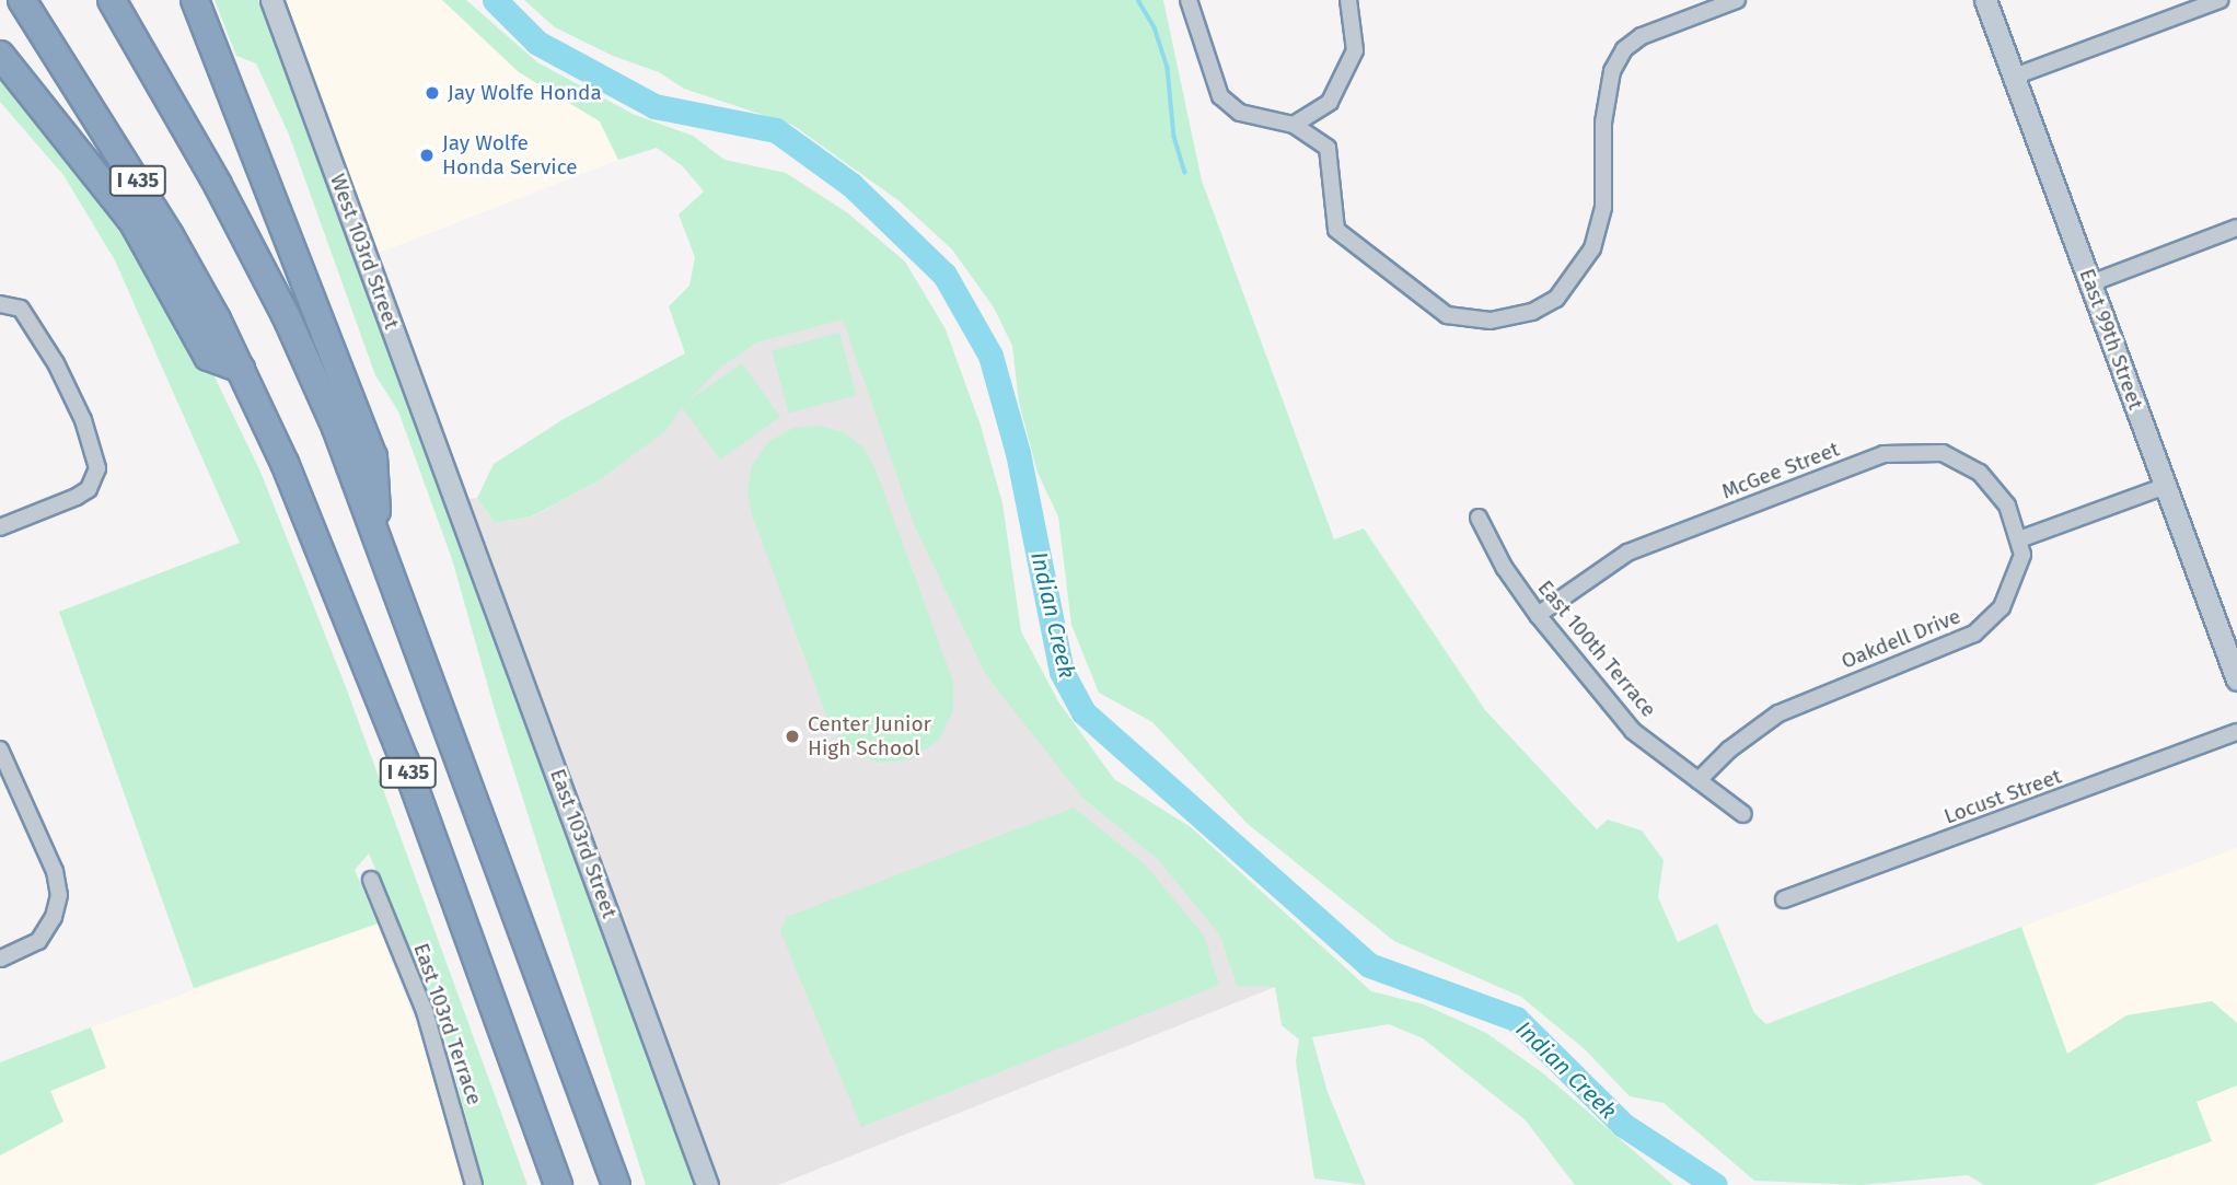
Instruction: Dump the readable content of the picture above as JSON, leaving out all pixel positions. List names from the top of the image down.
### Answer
{
  "streets": {
    "highway": ["I 435"],
    "street": [
      "West 103rd Street",
      "East 99th Street",
      "McGee Street",
      "Oakdell Drive",
      "East 100th Terrace",
      "Locust Street",
      "East 103rd Street",
      "East 103rd Terrace"
    ]
  },
  "crossings": [
    ["West 103rd Street", "East 103rd Street"],
    ["McGee Street", "Oakdell Drive"],
    ["McGee Street", "East 100th Terrace"],
    ["Oakdell Drive", "East 100th Terrace"]
  ],
  "water": ["Indian Creek"],
  "places": ["Jay Wolfe Honda", "Jay Wolfe Honda Service", "Center Junior High School"]
}
